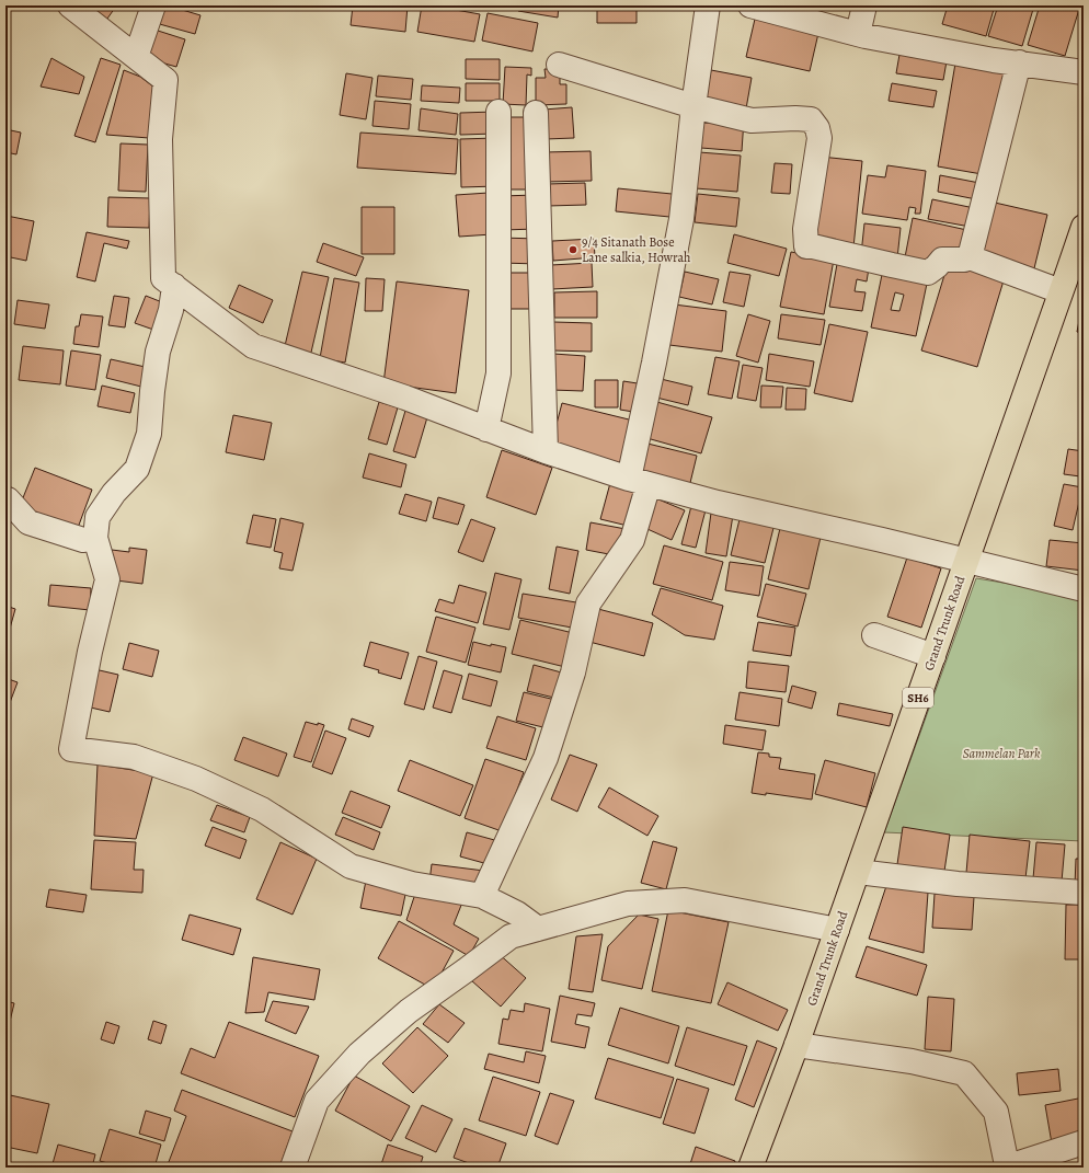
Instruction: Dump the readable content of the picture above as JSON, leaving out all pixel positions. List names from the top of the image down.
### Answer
{
  "streets": {
    "main road": ["Grand Trunk Road", "SH6"]
  },
  "parks": ["Sammelan Park"],
  "places": ["9/4 Sitanath Bose Lane salkia, Howrah"]
}
